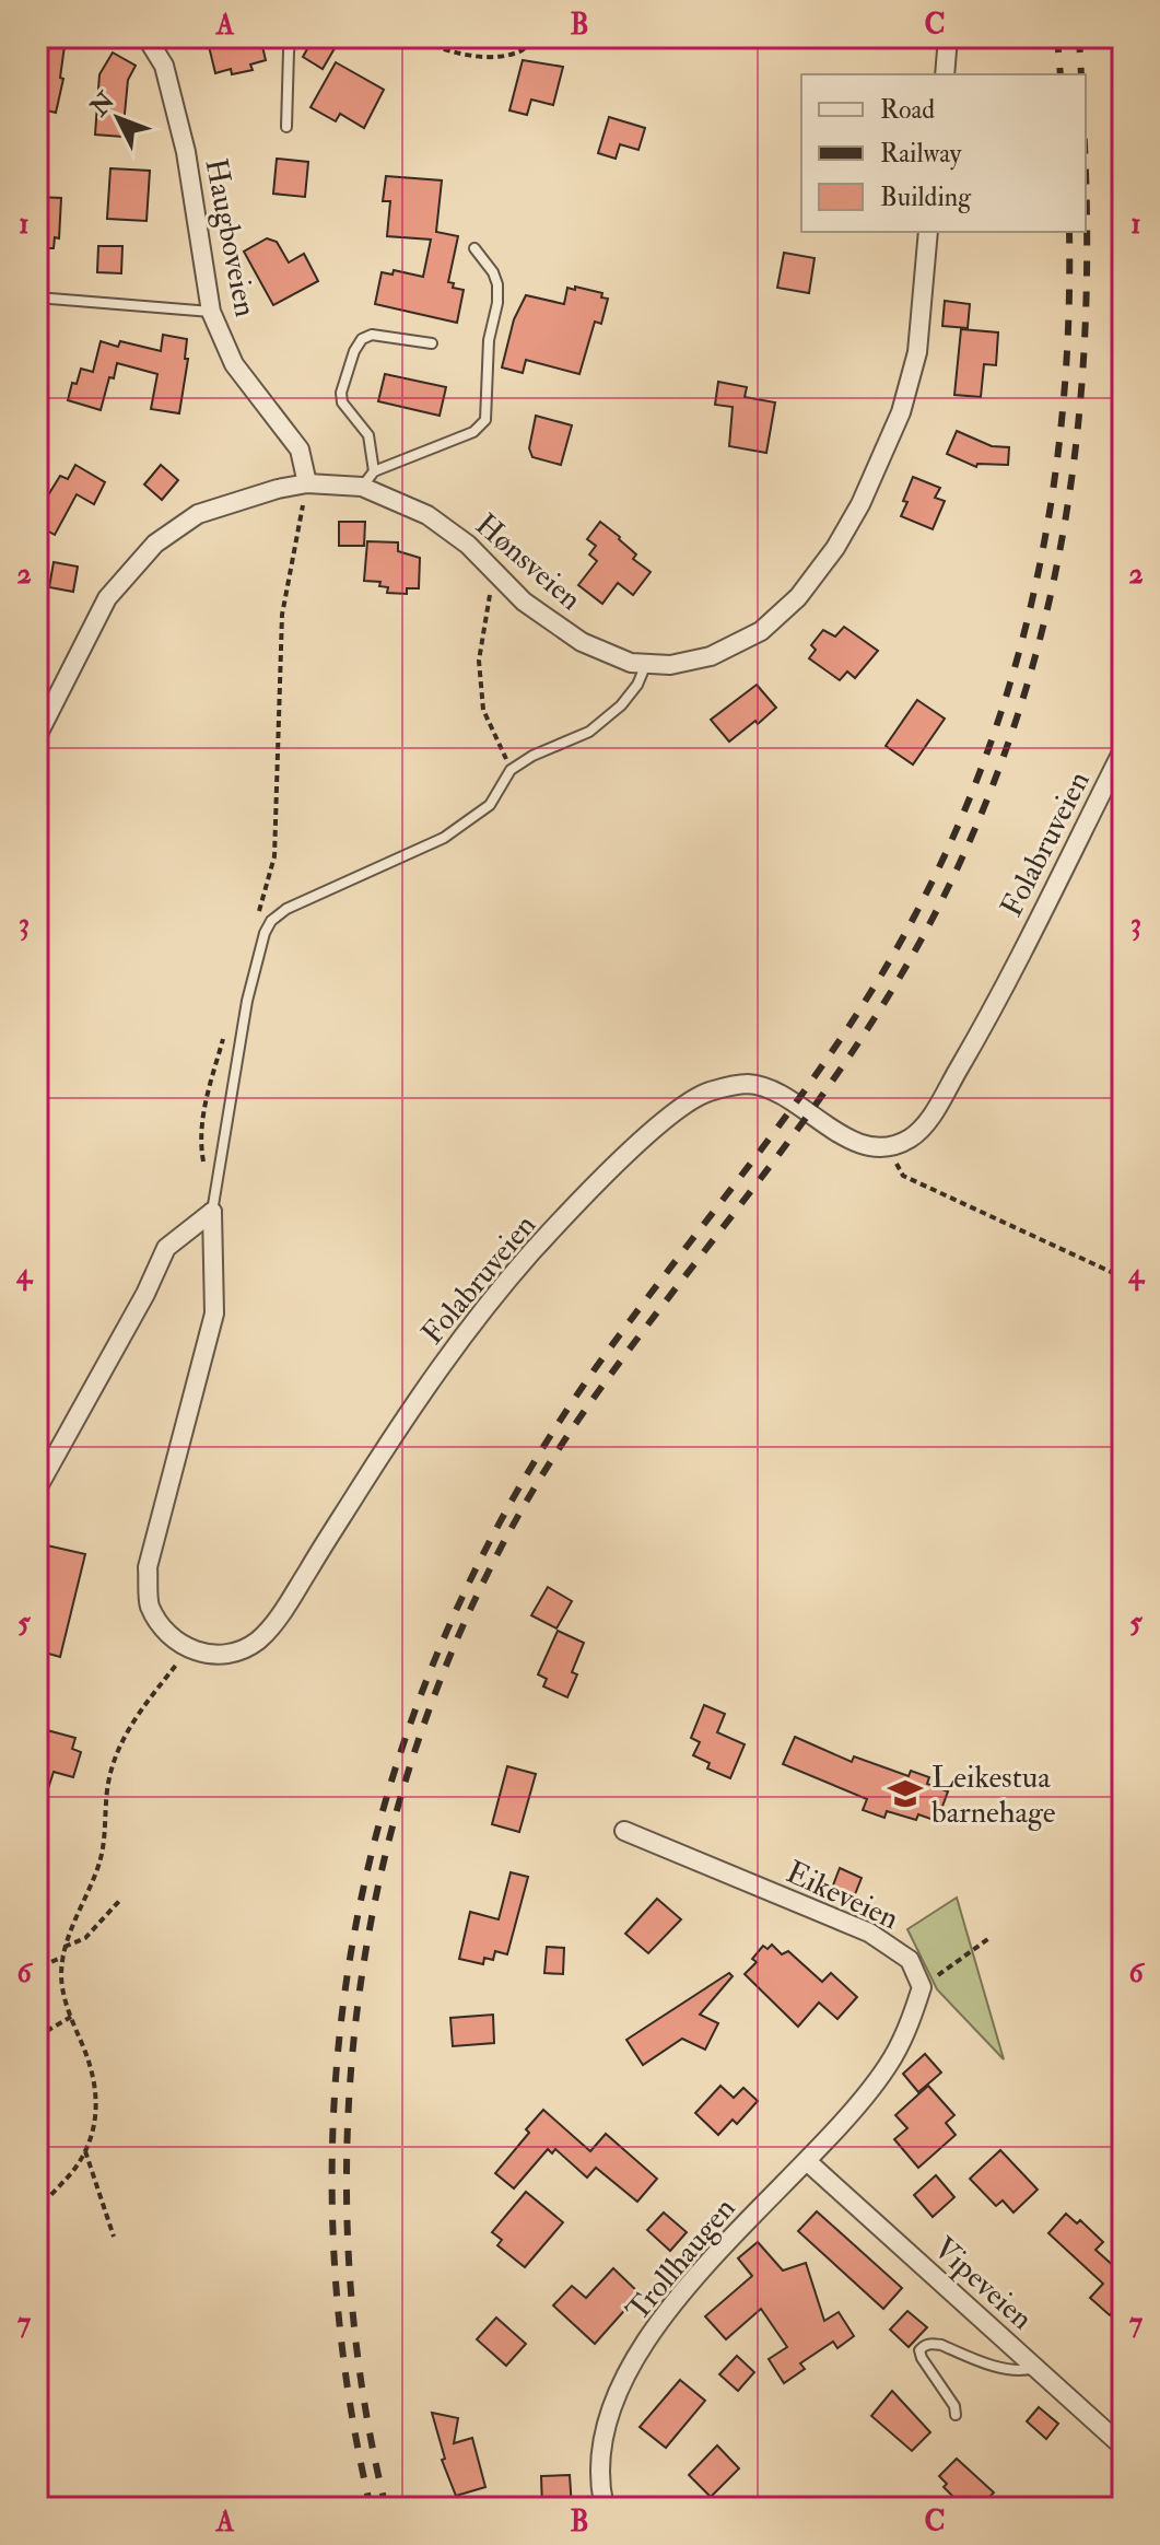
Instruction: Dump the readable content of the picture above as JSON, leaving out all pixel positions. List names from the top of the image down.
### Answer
{
  "streets": {
    "street": [
      "Haugboveien",
      "Hønsveien",
      "Folabruveien",
      "Eikeveien",
      "Trollhaugen",
      "Vipeveien"
    ]
  },
  "crossings": [
    ["Haugboveien", "Hønsveien"],
    ["Trollhaugen", "Vipeveien"]
  ],
  "places": {
    "school or university": ["Leikestua barnehage"]
  },
  "legend": ["Road", "Railway", "Building"],
  "north": "top left",
  "grid": {
    "columns": ["A", "B", "C"],
    "rows": [
      "1",
      "2",
      "3",
      "4",
      "5",
      "6",
      "7"
    ]
  }
}
